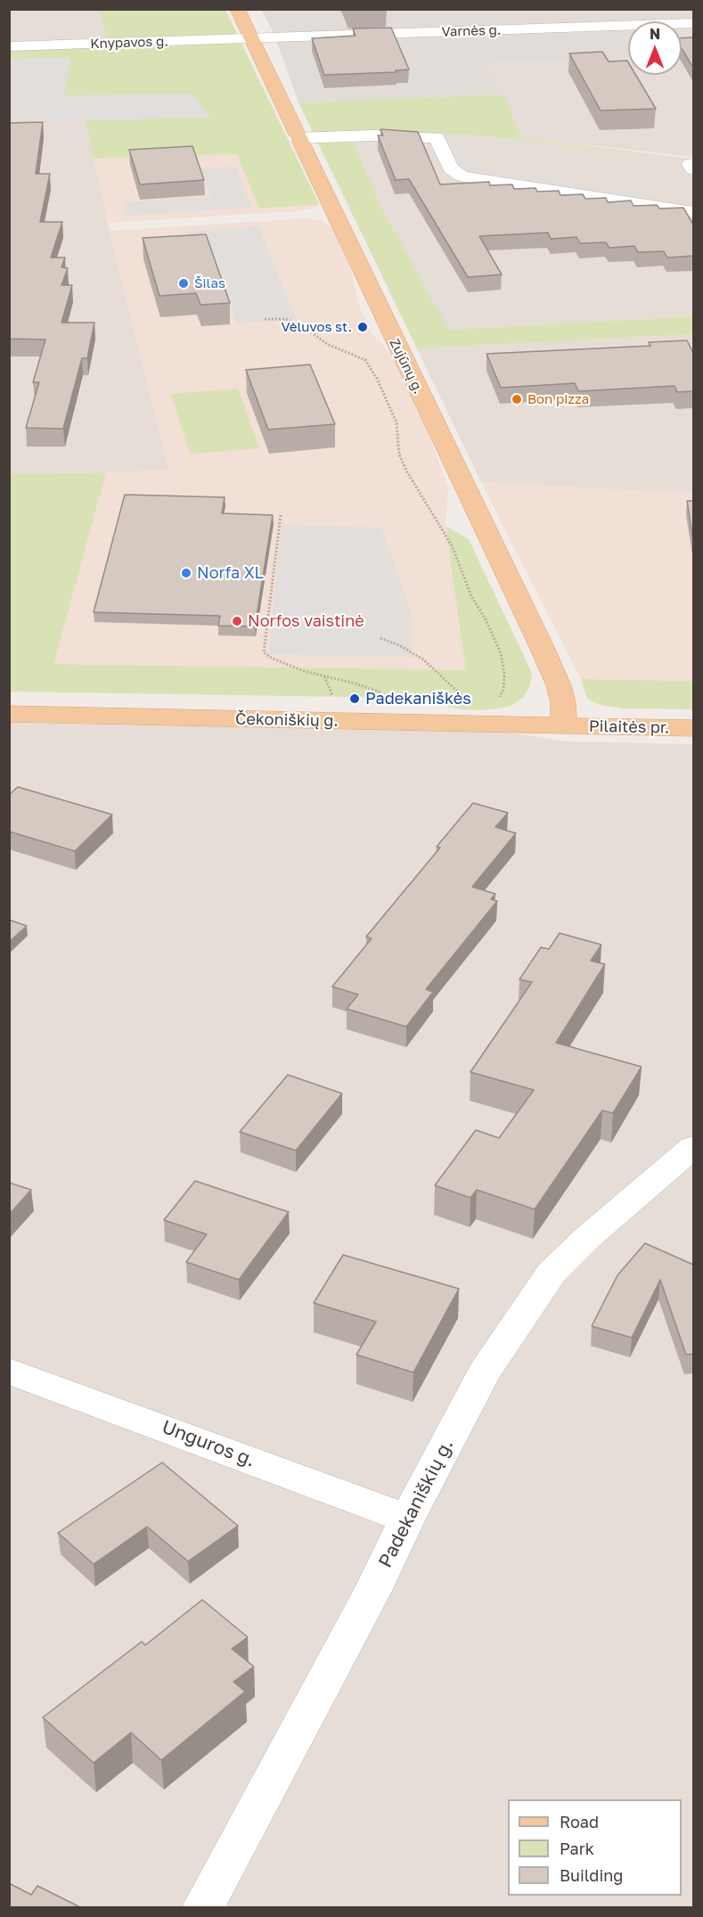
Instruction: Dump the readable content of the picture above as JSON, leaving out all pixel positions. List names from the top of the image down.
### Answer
{
  "streets": {
    "main road": ["Zujūnų g.", "Čekoniškių g.", "Pilaitės pr."],
    "street": [
      "Varnės g.",
      "Knypavos g.",
      "Unguros g.",
      "Padekaniškių g."
    ]
  },
  "crossings": [
    ["Varnės g.", "Knypavos g."],
    ["Varnės g.", "Zujūnų g."],
    ["Knypavos g.", "Zujūnų g."],
    ["Zujūnų g.", "Čekoniškių g."],
    ["Zujūnų g.", "Pilaitės pr."],
    ["Čekoniškių g.", "Pilaitės pr."],
    ["Unguros g.", "Padekaniškių g."]
  ],
  "places": [
    "Šilas",
    "Vėluvos st.",
    "Bon pizza",
    "Norfa XL",
    "Norfos vaistinė",
    "Padekaniškės"
  ],
  "legend": ["Road", "Park", "Building"],
  "north": "top"
}
